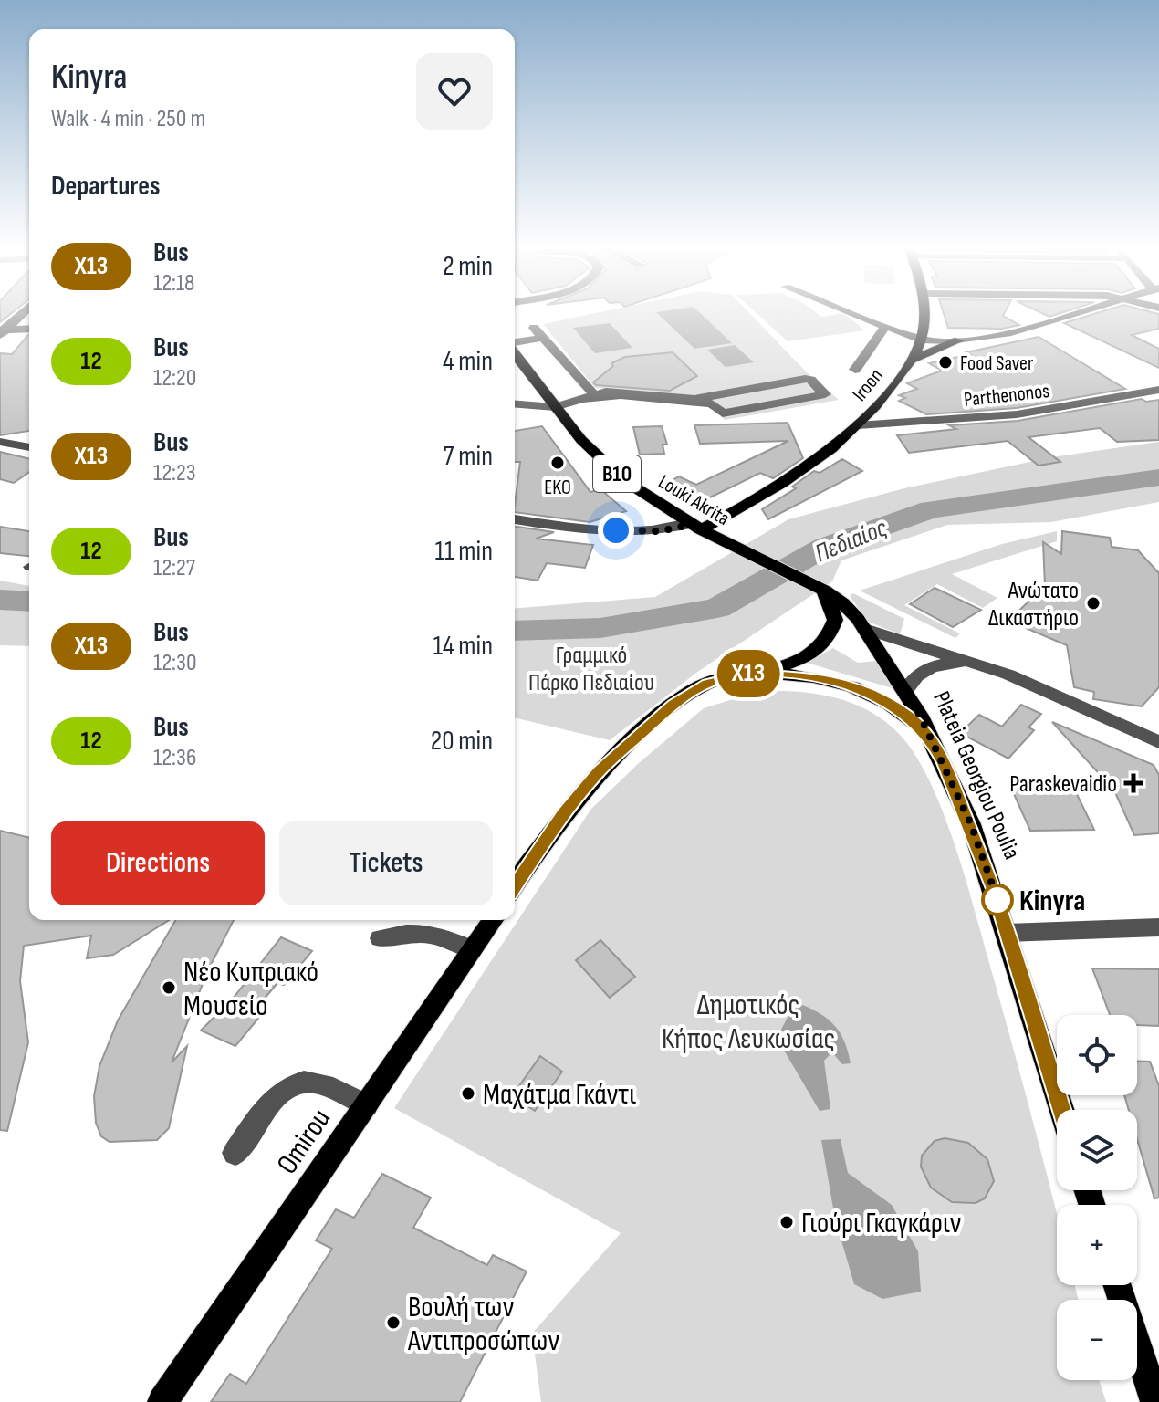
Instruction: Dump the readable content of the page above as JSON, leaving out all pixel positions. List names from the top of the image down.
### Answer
{
  "streets": {
    "main road": [
      "Iroon",
      "B10",
      "Louki Akrita",
      "Plateia Georgiou Poulia",
      "Omirou"
    ],
    "street": ["Parthenonos"]
  },
  "crossings": [
    ["Iroon", "Parthenonos"],
    ["Iroon", "Louki Akrita"],
    ["Louki Akrita", "Plateia Georgiou Poulia"]
  ],
  "water": ["Πεδιαίος"],
  "parks": ["Γραμμικό Πάρκο Πεδιαίου", "Δημοτικός Κήπος Λευκωσίας"],
  "places": {
    "other": [
      "Food Saver",
      "EKO",
      "Ανώτατο Δικαστήριο",
      "Kinyra",
      "Νέο Κυπριακό Μουσείο",
      "Μαχάτμα Γκάντι",
      "Γιούρι Γκαγκάριν",
      "Βουλή των Αντιπροσώπων"
    ],
    "health": ["Paraskevaidio"]
  },
  "lines": ["bus line X13"],
  "page": {
    "on_map": "X13",
    "heading": [
      ["Kinyra", "Walk · 4 min · 250 m"],
      "Departures"
    ],
    "list": [
      {
        "mark": "X13",
        "name": "Bus",
        "note": "12:18",
        "value": "2 min"
      },
      {
        "mark": "12",
        "name": "Bus",
        "note": "12:20",
        "value": "4 min"
      },
      {
        "mark": "X13",
        "name": "Bus",
        "note": "12:23",
        "value": "7 min"
      },
      {
        "mark": "12",
        "name": "Bus",
        "note": "12:27",
        "value": "11 min"
      },
      {
        "mark": "X13",
        "name": "Bus",
        "note": "12:30",
        "value": "14 min"
      },
      {
        "mark": "12",
        "name": "Bus",
        "note": "12:36",
        "value": "20 min"
      }
    ],
    "buttons": ["Directions", "Tickets"],
    "map_buttons": ["+", "−"]
  }
}
